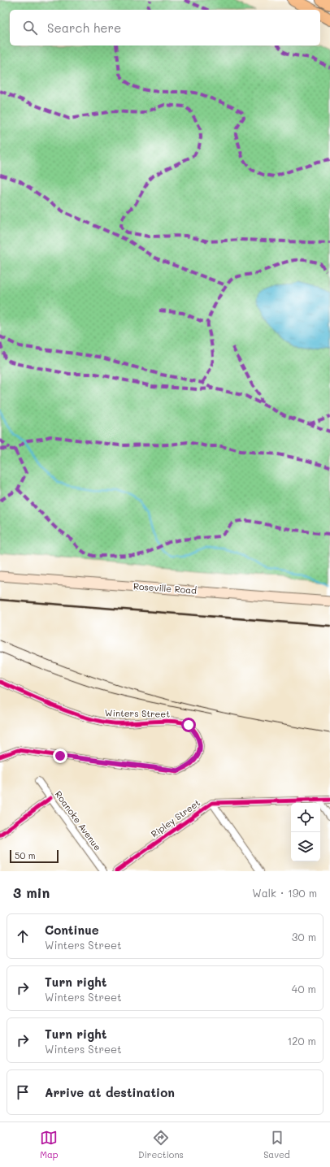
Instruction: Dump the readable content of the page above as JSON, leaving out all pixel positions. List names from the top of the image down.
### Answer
{
  "streets": {
    "main road": ["Roseville Road"],
    "street": ["Winters Street", "Ripley Street", "Roanoke Avenue"]
  },
  "scale_bar": "50 m",
  "page": {
    "search": "Search here",
    "scale": "50 m",
    "heading": ["3 min", "Walk · 190 m"],
    "list": [
      ["Continue", "Winters Street", "30 m"],
      ["Turn right", "Winters Street", "40 m"],
      ["Turn right", "Winters Street", "120 m"],
      "Arrive at destination"
    ],
    "nav": ["Map", "Directions", "Saved"]
  }
}
